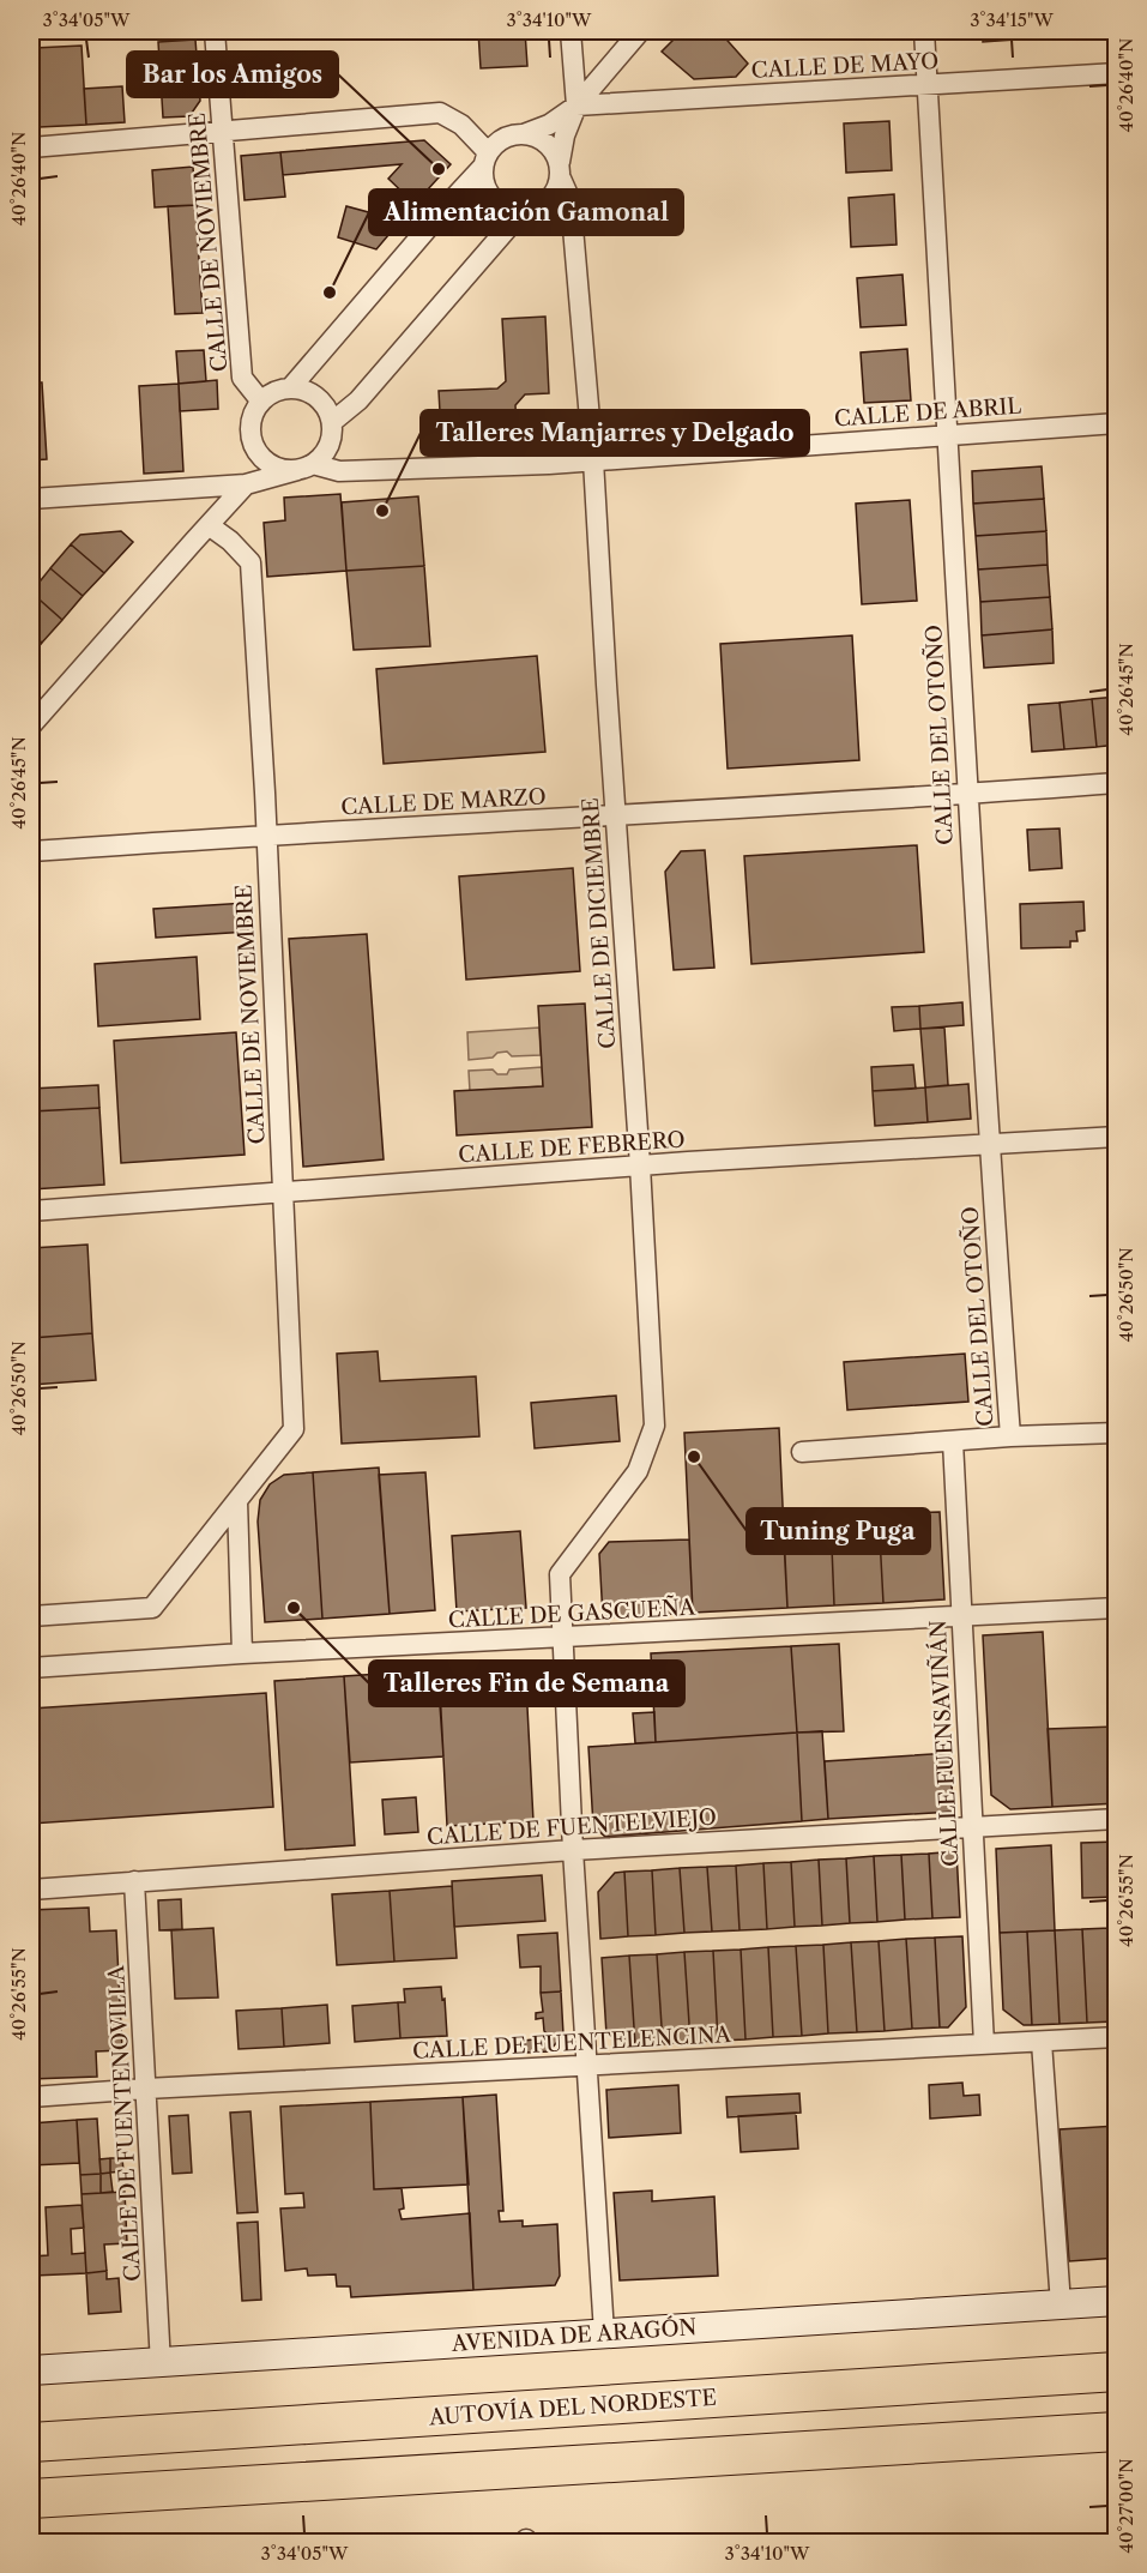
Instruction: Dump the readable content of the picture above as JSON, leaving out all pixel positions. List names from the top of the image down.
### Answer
{
  "streets": {
    "highway": ["AUTOVÍA DEL NORDESTE"],
    "street": [
      "CALLE DE MAYO",
      "CALLE DE NOVIEMBRE",
      "CALLE DE ABRIL",
      "CALLE DEL OTOÑO",
      "CALLE DE MARZO",
      "CALLE DE DICIEMBRE",
      "CALLE DE FEBRERO",
      "CALLE DE GASCUEÑA",
      "CALLE FUENSAVIÑÁN",
      "CALLE DE FUENTELVIEJO",
      "CALLE DE FUENTELENCINA",
      "CALLE DE FUENTENOVILLA",
      "AVENIDA DE ARAGÓN"
    ]
  },
  "crossings": [
    ["CALLE DE MAYO", "CALLE DEL OTOÑO"],
    ["CALLE DE NOVIEMBRE", "CALLE DE ABRIL"],
    ["CALLE DE NOVIEMBRE", "CALLE DE MARZO"],
    ["CALLE DE NOVIEMBRE", "CALLE DE FEBRERO"],
    ["CALLE DE ABRIL", "CALLE DEL OTOÑO"],
    ["CALLE DE ABRIL", "CALLE DE DICIEMBRE"],
    ["CALLE DEL OTOÑO", "CALLE DE MARZO"],
    ["CALLE DEL OTOÑO", "CALLE DE FEBRERO"],
    ["CALLE DE MARZO", "CALLE DE DICIEMBRE"],
    ["CALLE DE DICIEMBRE", "CALLE DE FEBRERO"],
    ["CALLE DE DICIEMBRE", "CALLE DE GASCUEÑA"],
    ["CALLE DE DICIEMBRE", "CALLE DE FUENTELVIEJO"],
    ["CALLE DE DICIEMBRE", "CALLE DE FUENTELENCINA"],
    ["CALLE DE DICIEMBRE", "AVENIDA DE ARAGÓN"],
    ["CALLE DE GASCUEÑA", "CALLE FUENSAVIÑÁN"],
    ["CALLE FUENSAVIÑÁN", "CALLE DE FUENTELVIEJO"],
    ["CALLE FUENSAVIÑÁN", "CALLE DE FUENTELENCINA"],
    ["CALLE DE FUENTELVIEJO", "CALLE DE FUENTENOVILLA"],
    ["CALLE DE FUENTELENCINA", "CALLE DE FUENTENOVILLA"],
    ["CALLE DE FUENTENOVILLA", "AVENIDA DE ARAGÓN"]
  ],
  "places": [
    "Bar los Amigos",
    "Alimentación Gamonal",
    "Talleres Manjarres y Delgado",
    "Tuning Puga",
    "Talleres Fin de Semana"
  ],
  "coordinates": [
    "3°34'05\"W",
    "3°34'10\"W",
    "3°34'15\"W",
    "40°26'40\"N",
    "40°26'45\"N",
    "40°26'50\"N",
    "40°26'55\"N",
    "40°27'00\"N"
  ]
}
